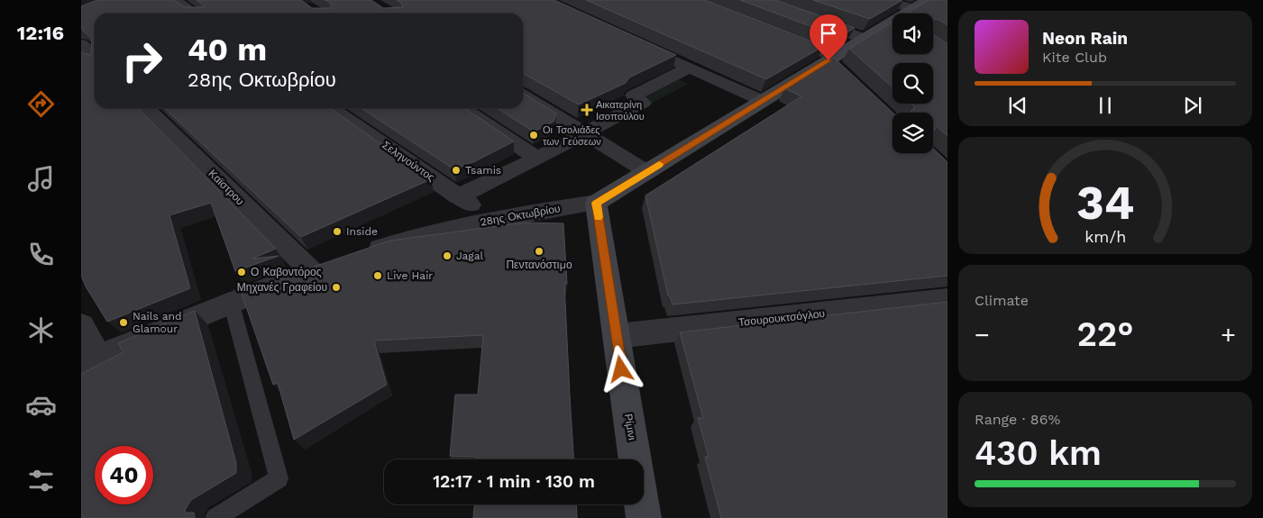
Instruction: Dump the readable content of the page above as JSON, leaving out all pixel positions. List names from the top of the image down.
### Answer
{
  "streets": {
    "street": [
      "Σεληνούντος",
      "Καϊστρου",
      "28ης Οκτωβρίου",
      "Τσουρουκτσόγλου",
      "Ρίμινι"
    ]
  },
  "crossings": [
    ["Σεληνούντος", "28ης Οκτωβρίου"],
    ["28ης Οκτωβρίου", "Ρίμινι"],
    ["Τσουρουκτσόγλου", "Ρίμινι"]
  ],
  "places": {
    "health": ["Αικατερίνη Ισοπούλου"],
    "other": [
      "Οι Τσολιάδες των Γεύσεων",
      "Tsamis",
      "Inside",
      "Πεντανόστιμο",
      "Jagal",
      "Ο Καβοντόρος",
      "Live Hair",
      "Μηχανές Γραφείου",
      "Nails and Glamour"
    ]
  },
  "page": {
    "tabs": "12:16",
    "turn": ["40 m", "28ης Οκτωβρίου"],
    "song": ["Neon Rain", "Kite Club"],
    "tile": [
      "Climate",
      ["Range · 86%", "430 km"]
    ],
    "heat": ["−", "22°", "+"],
    "limit": "40",
    "trip": "12:17 · 1 min · 130 m",
    "gauge": ["34", "km/h"]
  }
}
